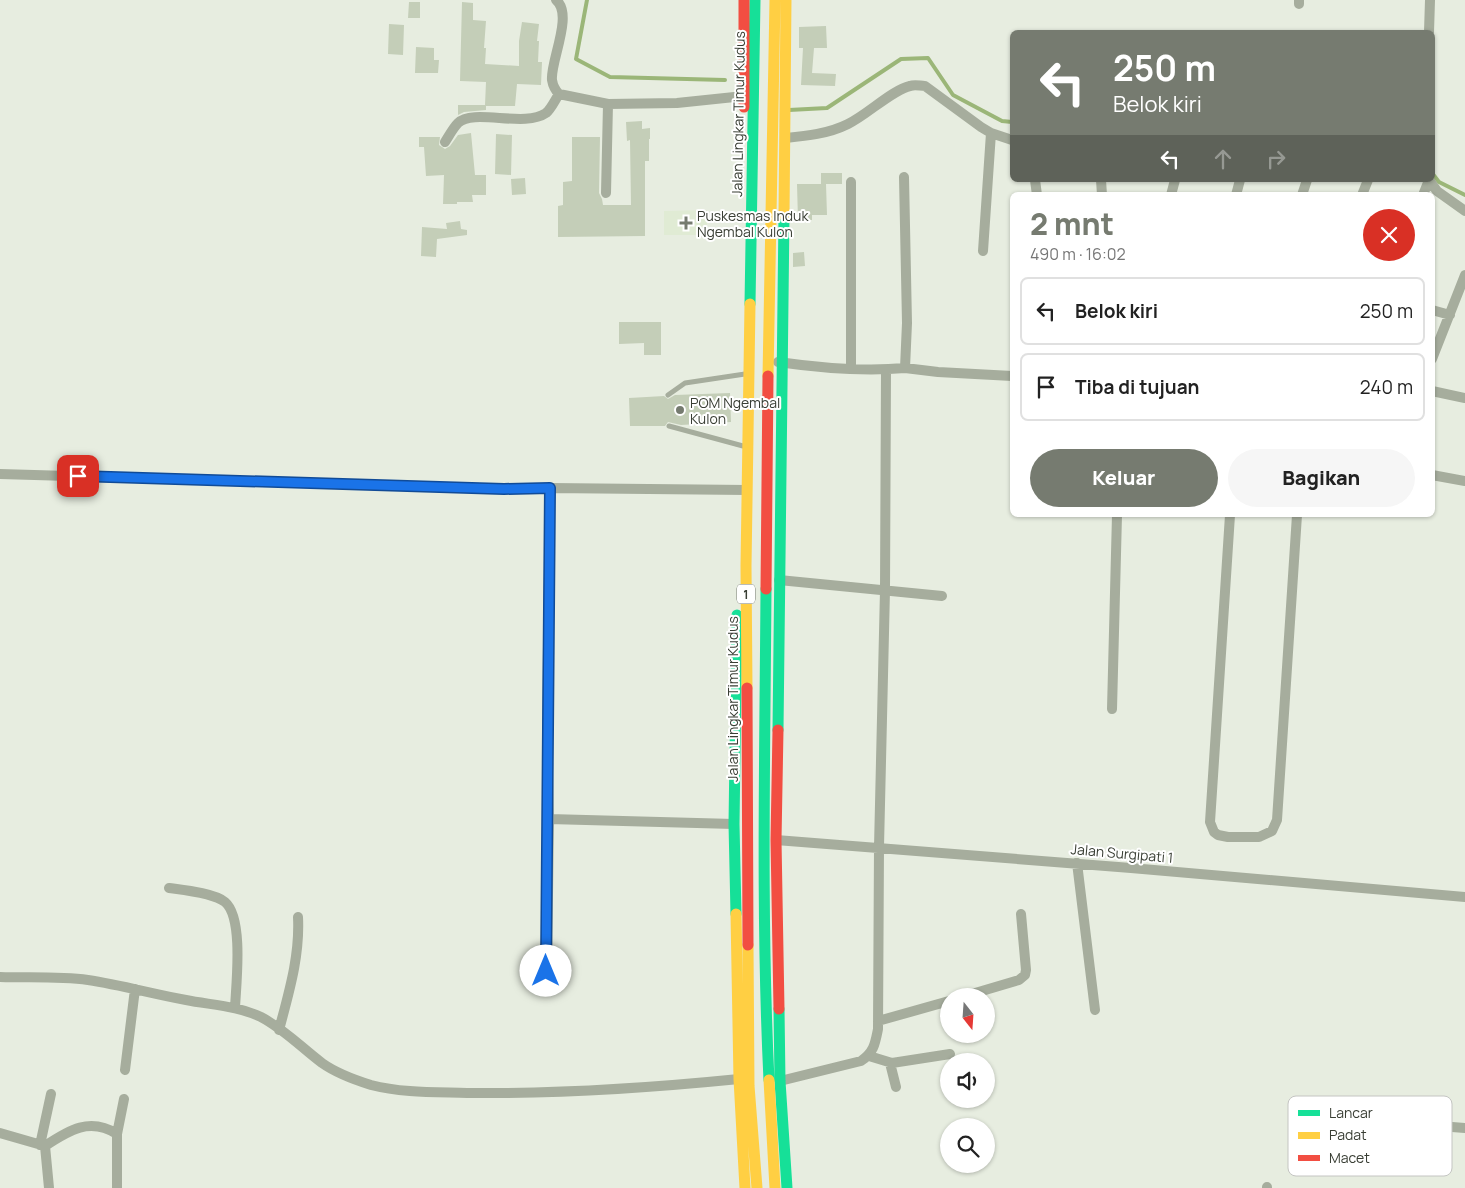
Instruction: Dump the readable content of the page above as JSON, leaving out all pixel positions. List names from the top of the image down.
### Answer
{
  "streets": {
    "main road": ["Jalan Lingkar Timur Kudus", "1"],
    "street": ["Jalan Surgipati 1"]
  },
  "places": {
    "health": ["Puskesmas Induk Ngembal Kulon"],
    "other": ["POM Ngembal Kulon"]
  },
  "legend": ["Lancar", "Padat", "Macet"],
  "north": "bottom",
  "page": {
    "turn": ["250 m", "Belok kiri"],
    "heading": ["2 mnt", "490 m · 16:02"],
    "list": [
      {
        "name": "Belok kiri",
        "value": "250 m"
      },
      {
        "name": "Tiba di tujuan",
        "value": "240 m"
      }
    ],
    "buttons": ["Keluar", "Bagikan"]
  }
}
